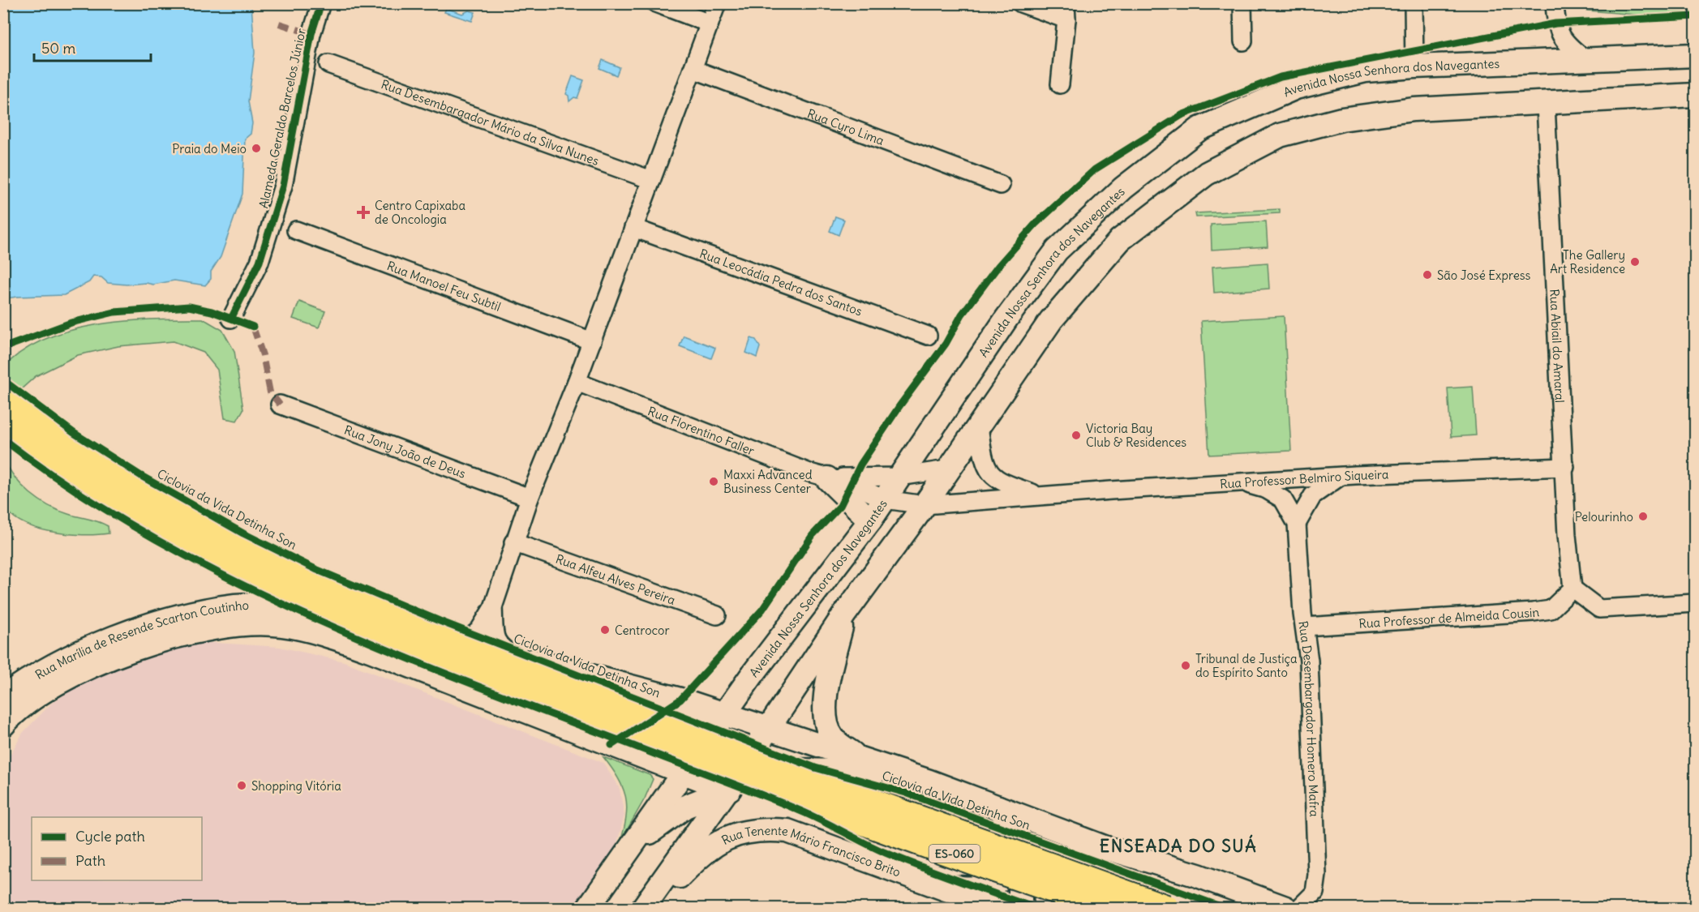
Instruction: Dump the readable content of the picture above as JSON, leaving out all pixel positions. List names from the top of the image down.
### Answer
{
  "streets": {
    "main road": [
      "Avenida Nossa Senhora dos Navegantes",
      "Rua Marília de Resende Scarton Coutinho",
      "ES-060",
      "Rua Tenente Mário Francisco Brito"
    ],
    "street": [
      "Alameda Geraldo Barcelos Júnior",
      "Rua Desembargador Mário da Silva Nunes",
      "Rua Cyro Lima",
      "Rua Leocádia Pedra dos Santos",
      "Rua Manoel Feu Subtil",
      "Rua Abiail do Amaral",
      "Rua Florentino Faller",
      "Rua Jony João de Deus",
      "Rua Professor Belmiro Siqueira",
      "Rua Alfeu Alves Pereira",
      "Rua Professor de Almeida Cousin",
      "Rua Desembargador Homero Mafra"
    ],
    "cycle path": ["Ciclovia da Vida Detinha Son"]
  },
  "crossings": [
    ["Avenida Nossa Senhora dos Navegantes", "Rua Florentino Faller"],
    ["Avenida Nossa Senhora dos Navegantes", "Rua Marília de Resende Scarton Coutinho"],
    ["Rua Abiail do Amaral", "Rua Professor Belmiro Siqueira"],
    ["Rua Abiail do Amaral", "Rua Professor de Almeida Cousin"],
    ["Rua Florentino Faller", "Rua Professor Belmiro Siqueira"],
    ["Rua Professor Belmiro Siqueira", "Rua Desembargador Homero Mafra"],
    ["Rua Professor de Almeida Cousin", "Rua Desembargador Homero Mafra"]
  ],
  "districts": ["ENSEADA DO SUÁ"],
  "places": {
    "other": [
      "Praia do Meio",
      "The Gallery Art Residence",
      "São José Express",
      "Victoria Bay Club & Residences",
      "Maxxi Advanced Business Center",
      "Pelourinho",
      "Centrocor",
      "Tribunal de Justiça do Espírito Santo",
      "Shopping Vitória"
    ],
    "health": ["Centro Capixaba de Oncologia"]
  },
  "legend": ["Cycle path", "Path"],
  "scale_bar": "50 m"
}
